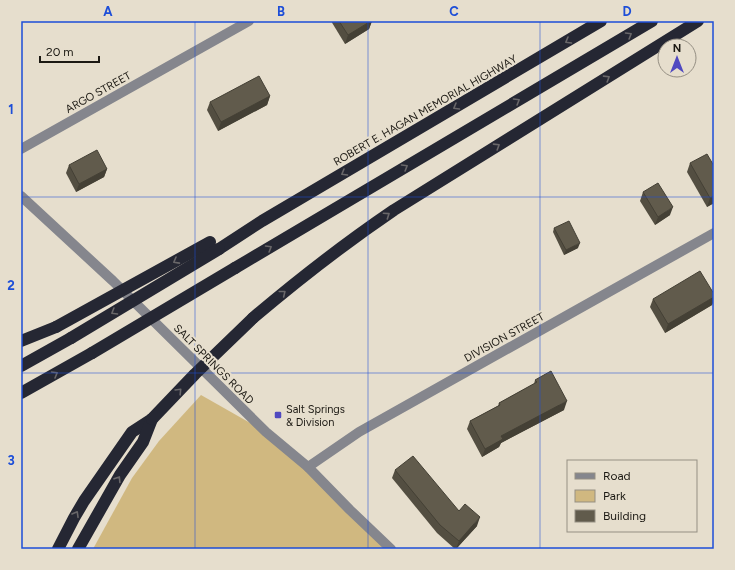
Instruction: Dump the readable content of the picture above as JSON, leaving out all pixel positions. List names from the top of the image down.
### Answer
{
  "streets": {
    "highway": ["ROBERT E. HAGAN MEMORIAL HIGHWAY"],
    "street": ["ARGO STREET", "DIVISION STREET", "SALT SPRINGS ROAD"]
  },
  "crossings": [
    ["DIVISION STREET", "SALT SPRINGS ROAD"]
  ],
  "places": {
    "transit": ["Salt Springs & Division"]
  },
  "legend": ["Road", "Park", "Building"],
  "scale_bar": "20 m",
  "north": "top",
  "grid": {
    "columns": [
      "A",
      "B",
      "C",
      "D"
    ],
    "rows": ["1", "2", "3"]
  }
}
